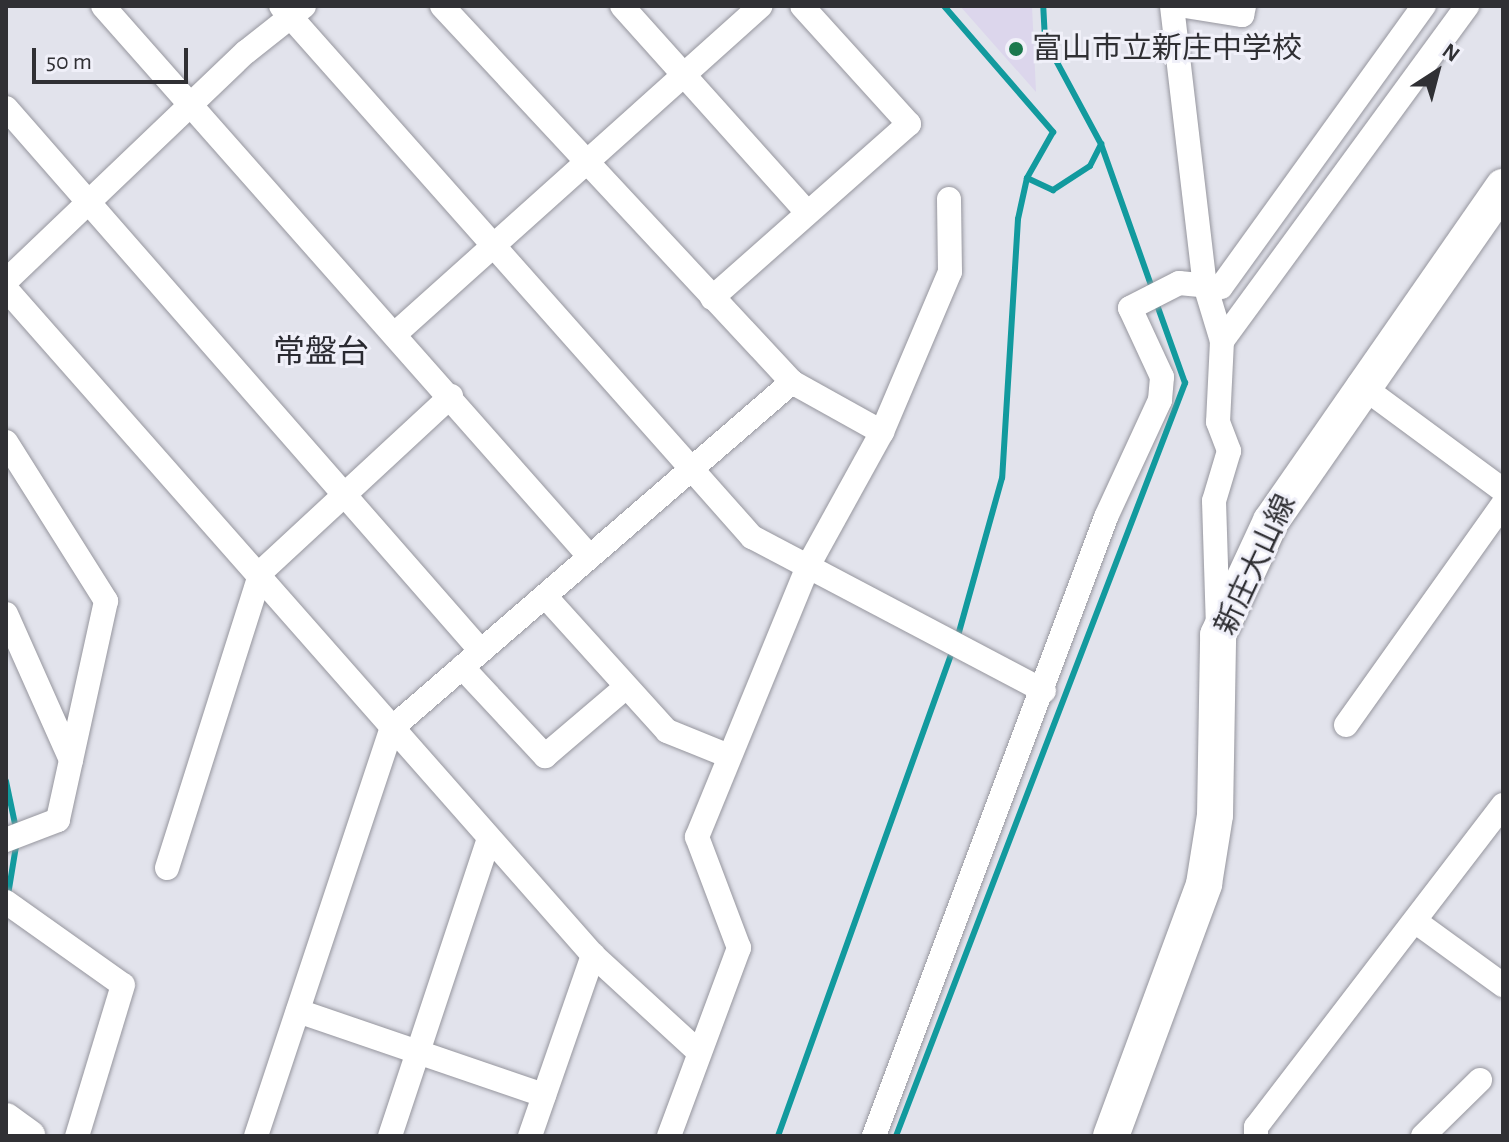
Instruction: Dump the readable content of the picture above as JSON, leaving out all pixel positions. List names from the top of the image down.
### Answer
{
  "streets": {
    "main road": ["新庄大山線"]
  },
  "districts": ["常盤台"],
  "places": ["富山市立新庄中学校"],
  "scale_bar": "50 m",
  "north": "top right"
}
